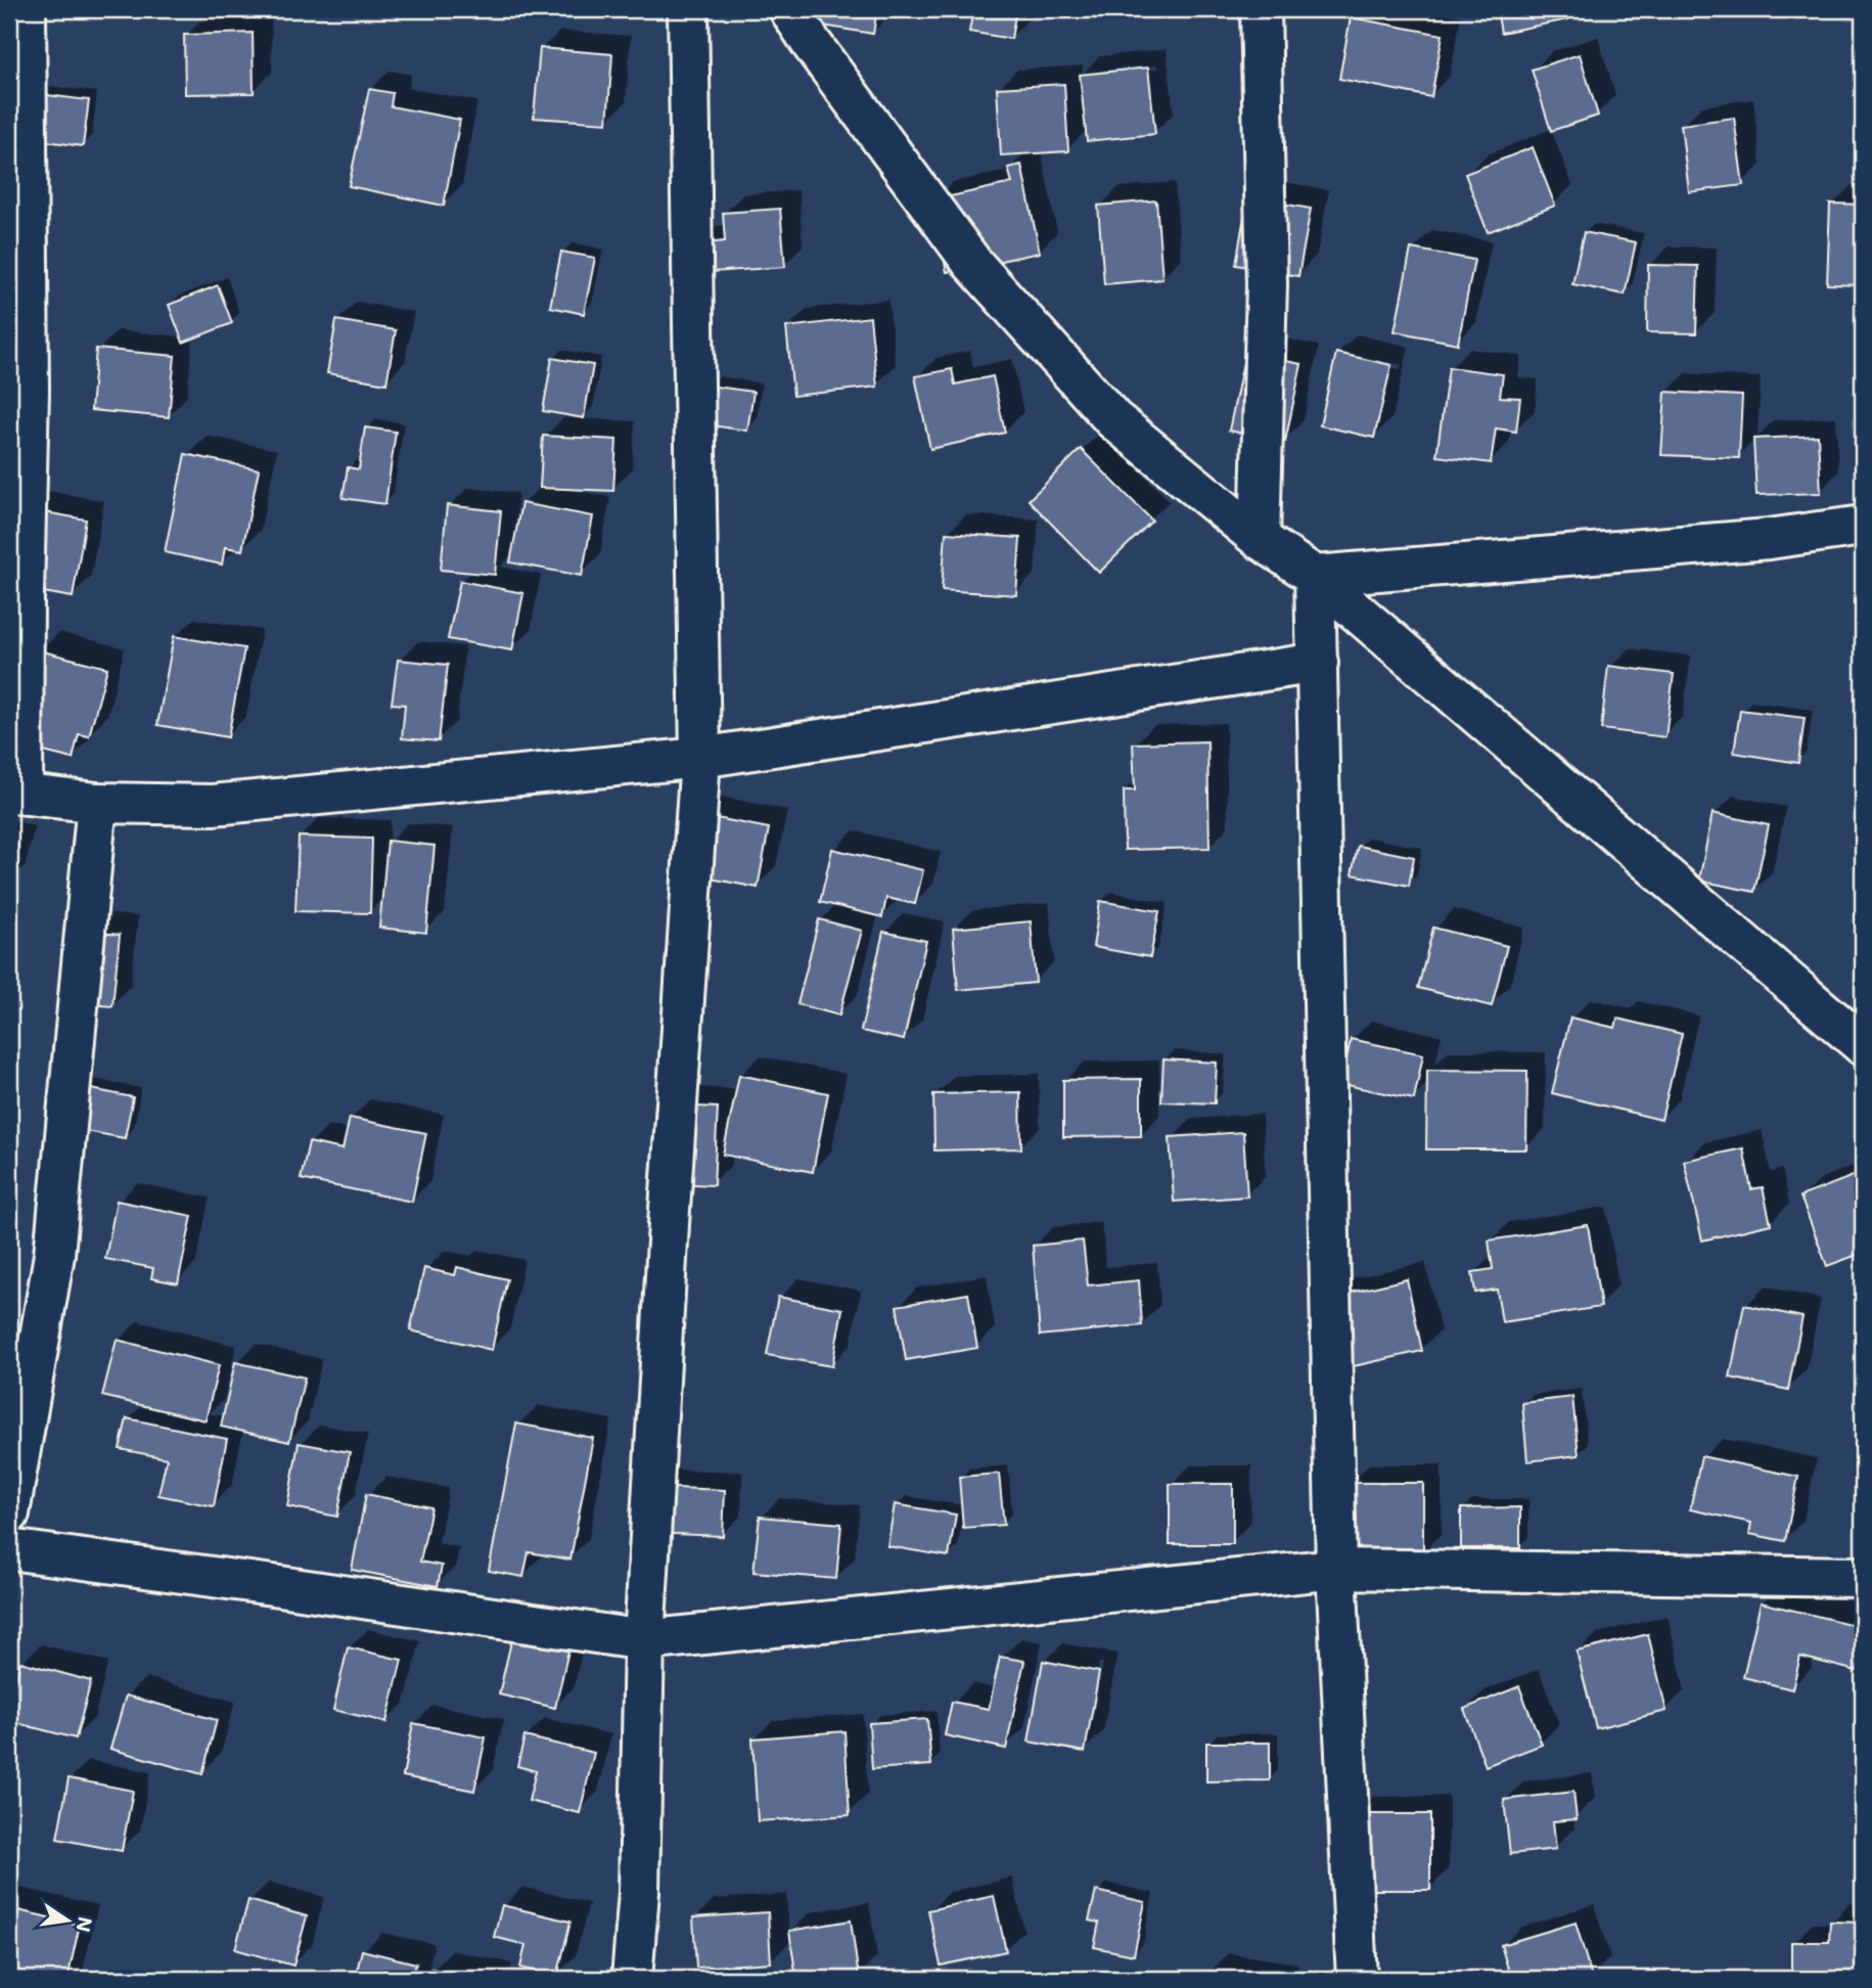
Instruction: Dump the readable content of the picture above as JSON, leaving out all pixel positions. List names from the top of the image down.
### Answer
{
  "north": "right"
}
